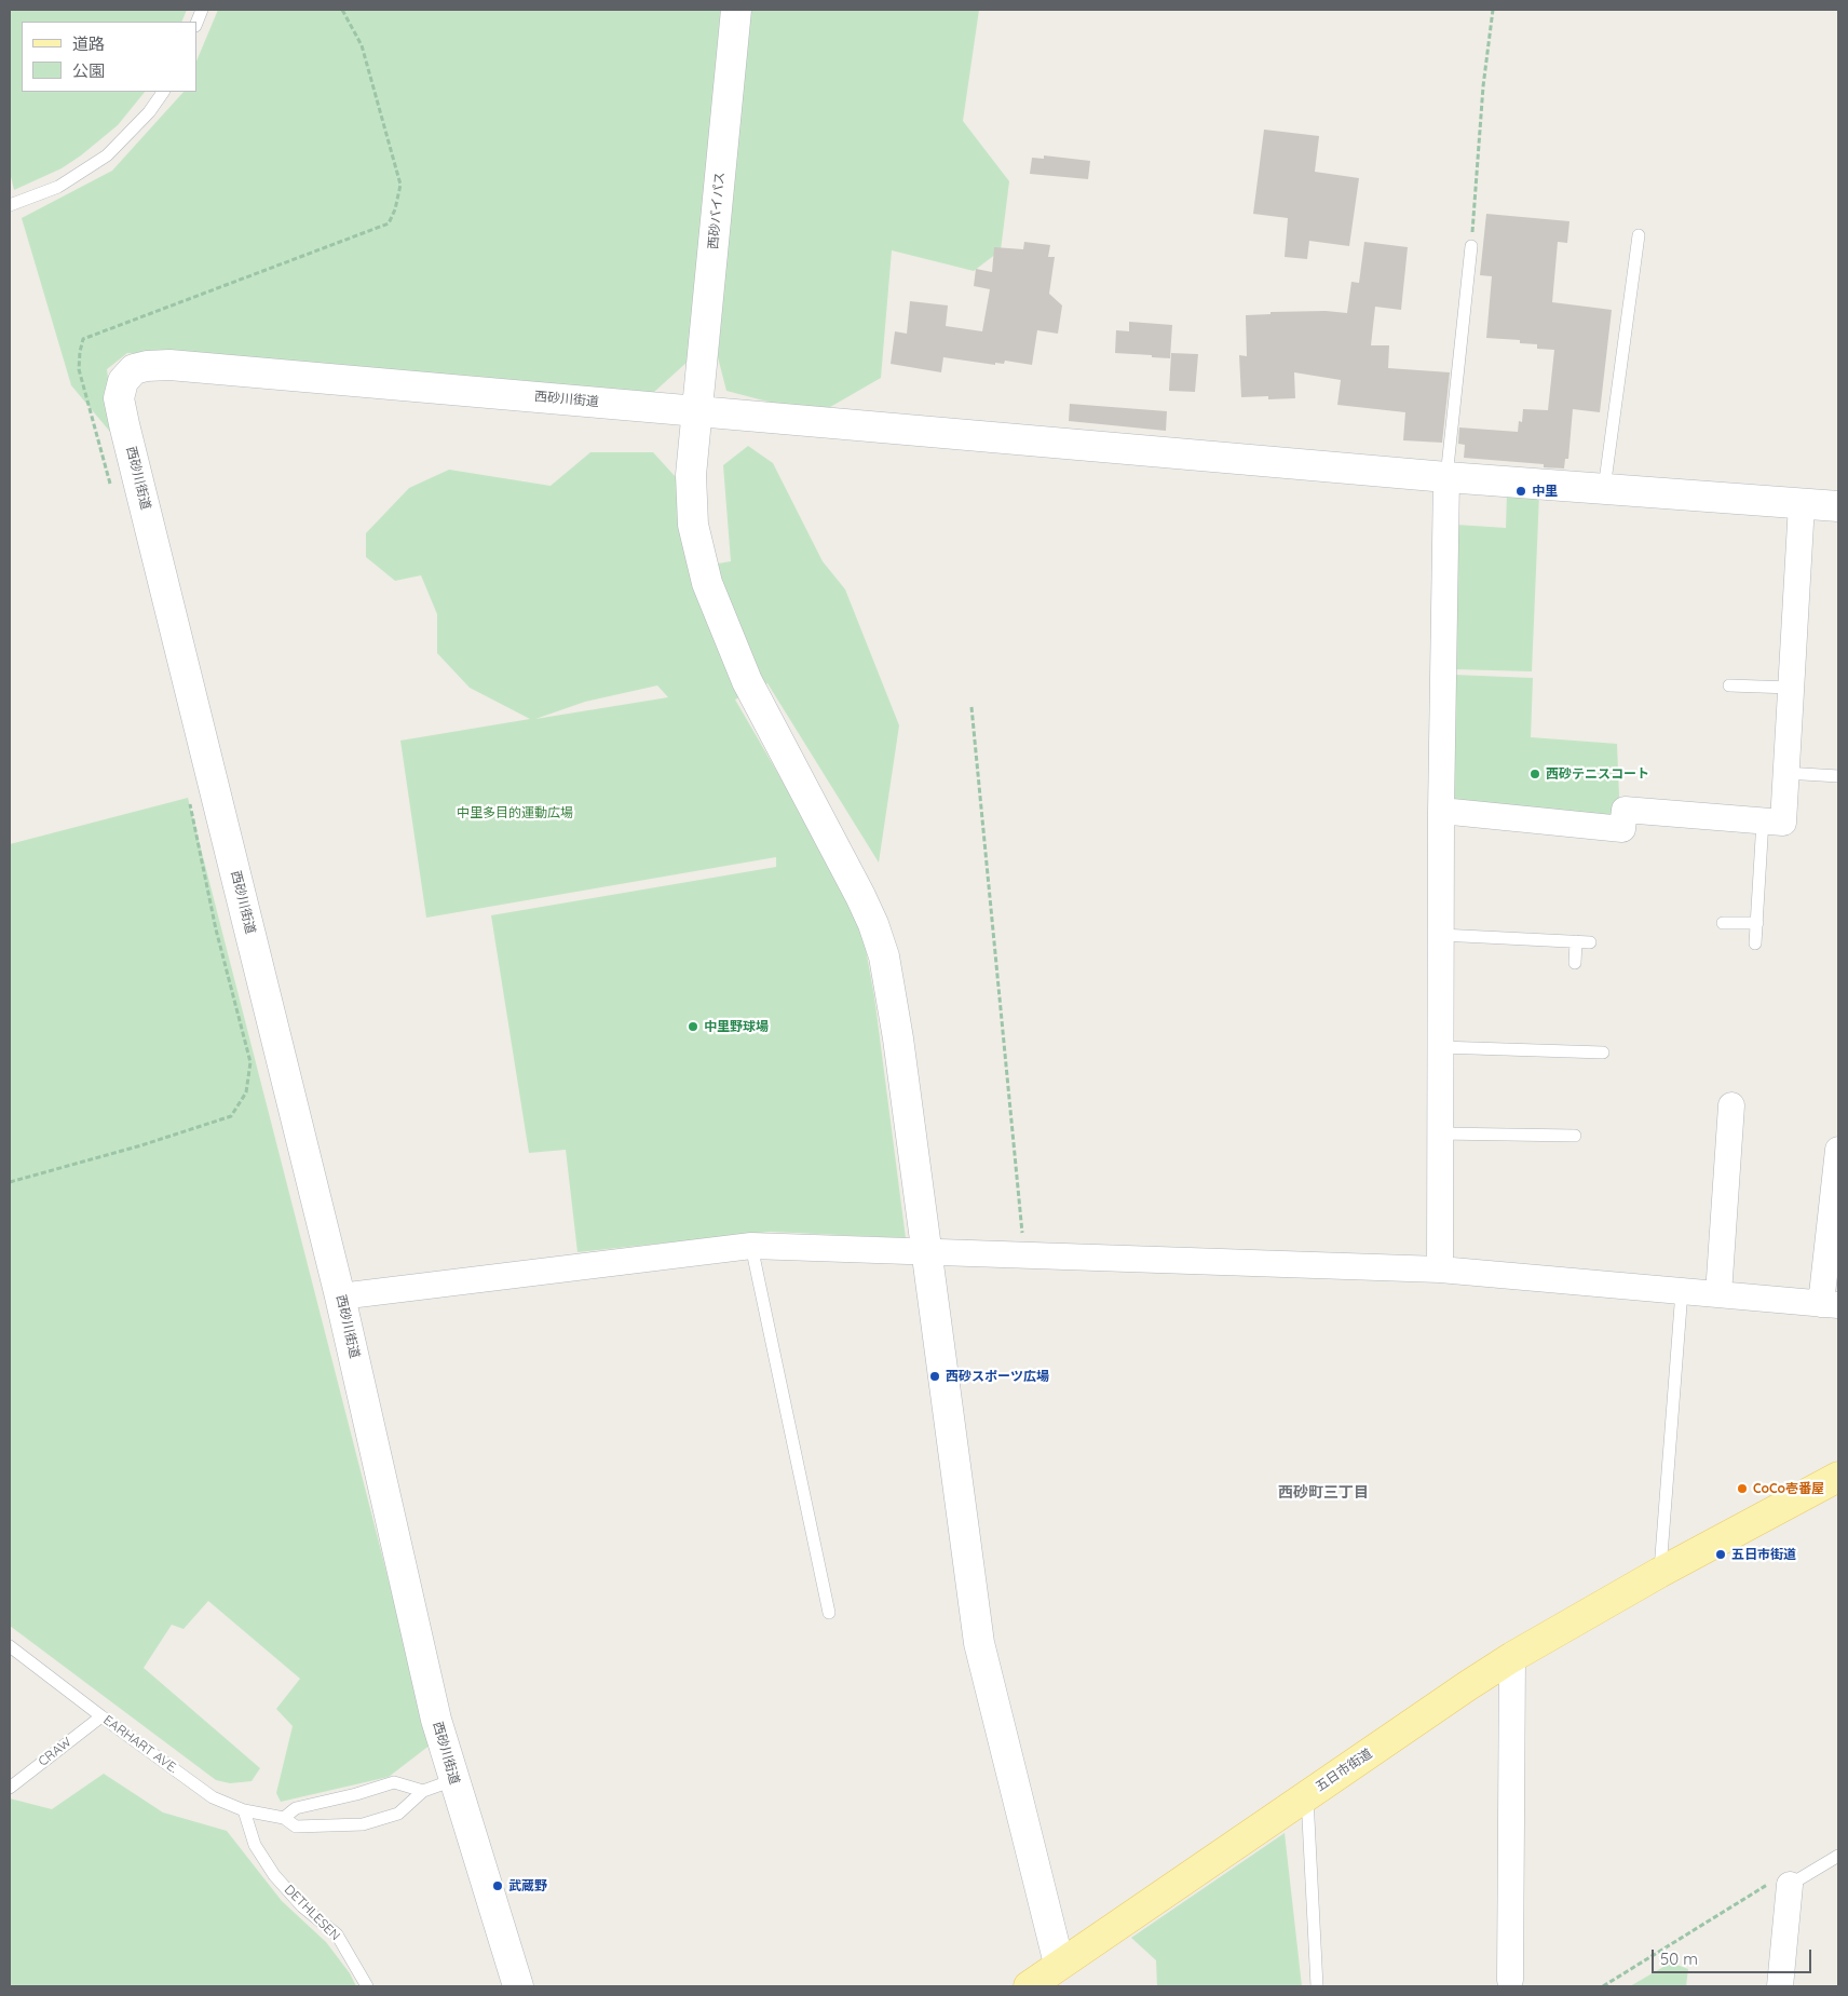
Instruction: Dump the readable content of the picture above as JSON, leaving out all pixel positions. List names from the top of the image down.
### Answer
{
  "streets": {
    "main road": ["五日市街道"],
    "street": ["西砂バイパス", "西砂川街道"],
    "lane": ["EARHART AVE.", "CRAW", "DETHLESEN"]
  },
  "crossings": [
    ["西砂バイパス", "西砂川街道"],
    ["西砂バイパス", "五日市街道"],
    ["西砂川街道", "EARHART AVE."],
    ["EARHART AVE.", "CRAW"],
    ["EARHART AVE.", "DETHLESEN"]
  ],
  "districts": ["西砂町三丁目"],
  "parks": ["中里多目的運動広場"],
  "places": [
    "中里",
    "西砂テニスコート",
    "中里野球場",
    "西砂スポーツ広場",
    "CoCo壱番屋",
    "五日市街道",
    "武蔵野"
  ],
  "legend": ["道路", "公園"],
  "scale_bar": "50 m"
}
